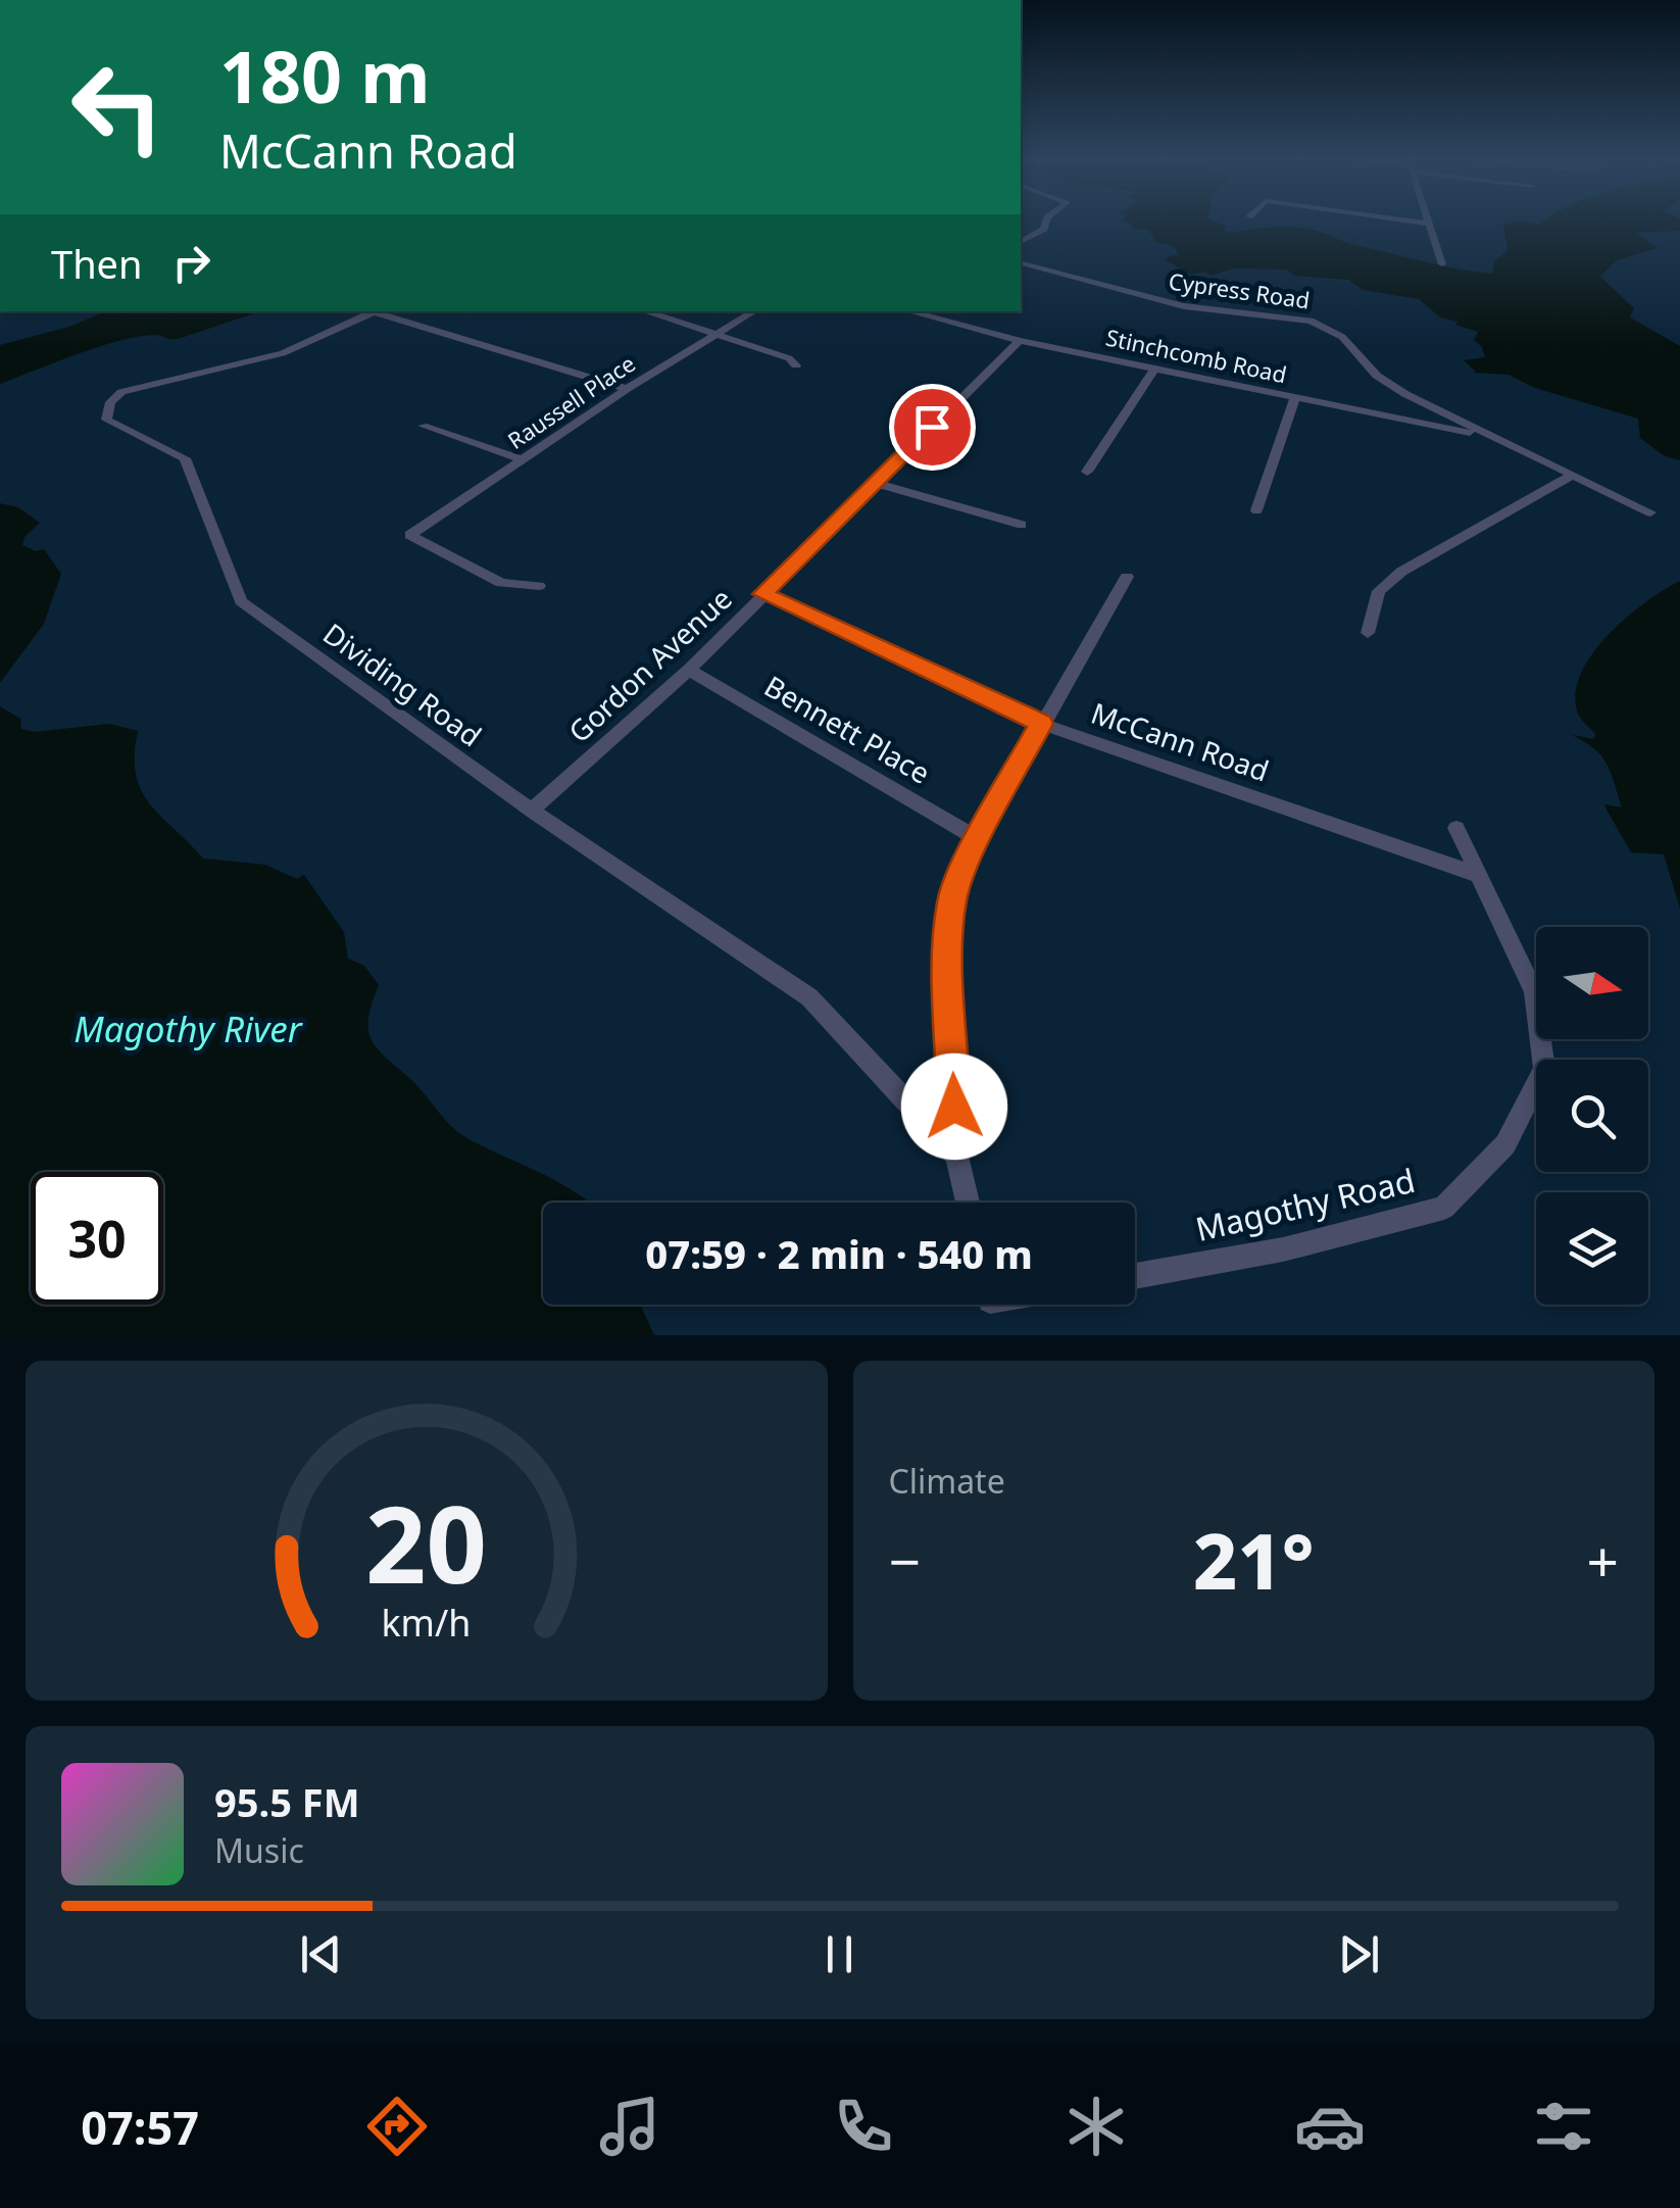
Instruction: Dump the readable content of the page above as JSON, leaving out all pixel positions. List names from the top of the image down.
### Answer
{
  "streets": {
    "street": [
      "Cypress Road",
      "Stinchcomb Road",
      "Raussell Place",
      "Gordon Avenue",
      "Dividing Road",
      "Bennett Place",
      "McCann Road",
      "Magothy Road"
    ]
  },
  "crossings": [
    ["Cypress Road", "Stinchcomb Road"],
    ["Stinchcomb Road", "Gordon Avenue"],
    ["Gordon Avenue", "Dividing Road"],
    ["Gordon Avenue", "Bennett Place"],
    ["Gordon Avenue", "McCann Road"],
    ["McCann Road", "Magothy Road"]
  ],
  "water": ["Magothy River"],
  "north": "right",
  "page": {
    "turn": ["180 m", "McCann Road"],
    "then": "Then",
    "limit": "30",
    "trip": "07:59 · 2 min · 540 m",
    "tile": "Climate",
    "heat": ["−", "21°", "+"],
    "song": ["95.5 FM", "Music"],
    "tabs": "07:57",
    "gauge": ["20", "km/h"]
  }
}
